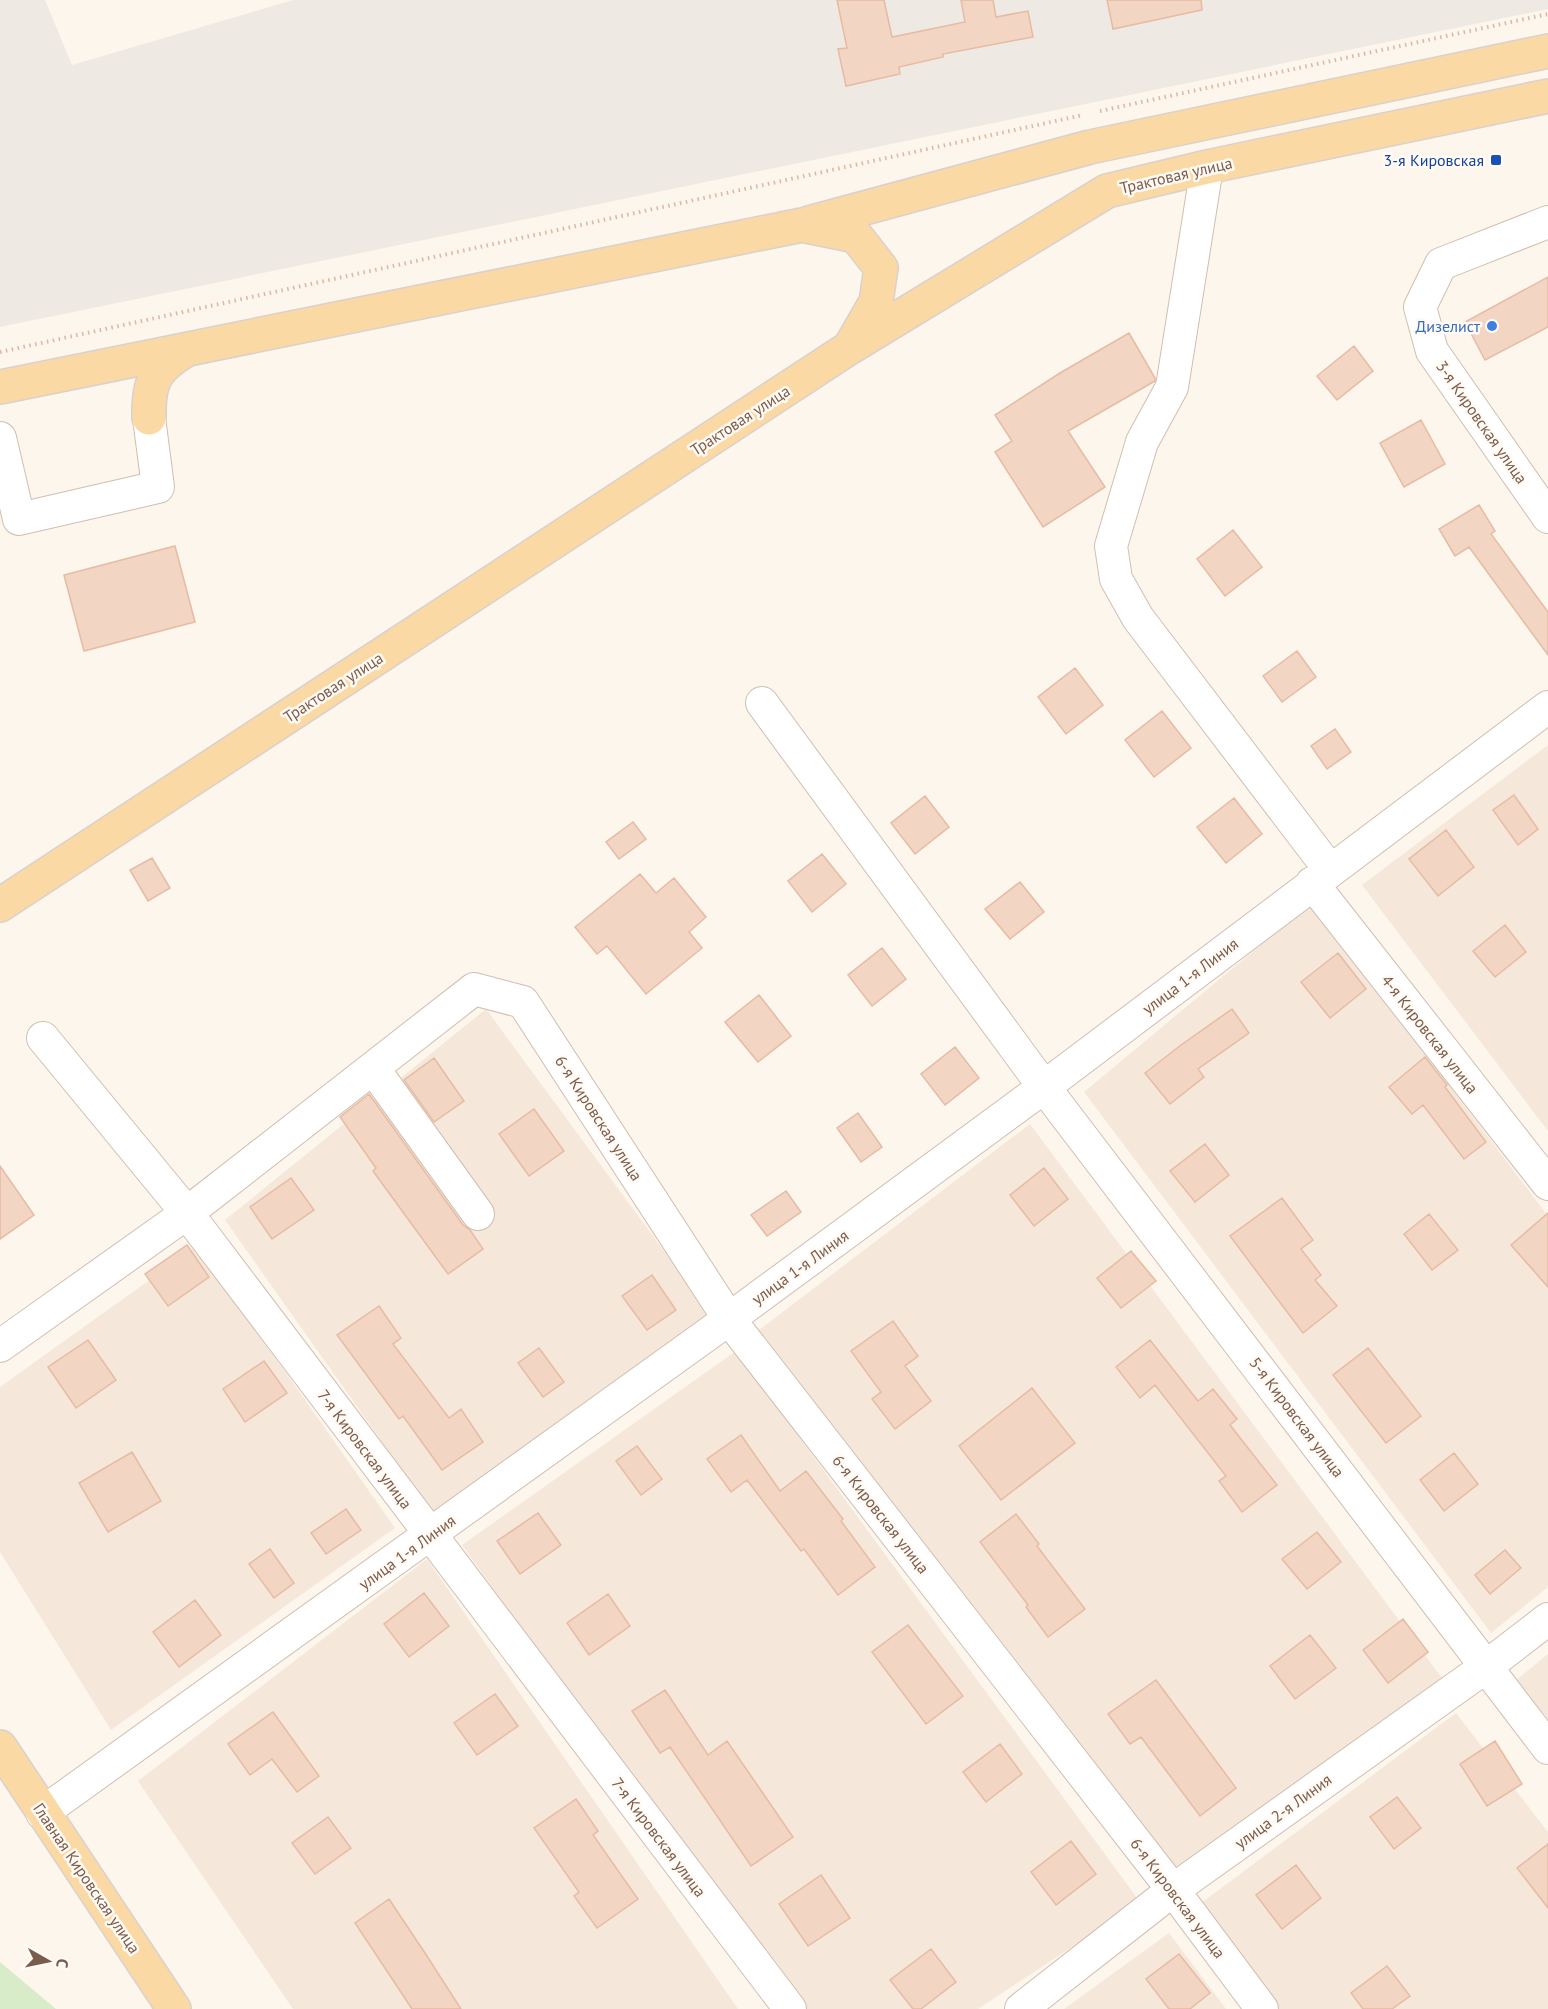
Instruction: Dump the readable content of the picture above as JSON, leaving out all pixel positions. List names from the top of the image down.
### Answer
{
  "streets": {
    "main road": ["Трактовая улица", "Главная Кировская улица"],
    "street": [
      "3-я Кировская улица",
      "улица 1-я Линия",
      "4-я Кировская улица",
      "6-я Кировская улица",
      "5-я Кировская улица",
      "7-я Кировская улица",
      "улица 2-я Линия"
    ]
  },
  "crossings": [
    ["Трактовая улица", "4-я Кировская улица"],
    ["улица 1-я Линия", "4-я Кировская улица"],
    ["улица 1-я Линия", "6-я Кировская улица"],
    ["улица 1-я Линия", "5-я Кировская улица"],
    ["улица 1-я Линия", "7-я Кировская улица"],
    ["улица 1-я Линия", "Главная Кировская улица"],
    ["6-я Кировская улица", "улица 2-я Линия"],
    ["5-я Кировская улица", "улица 2-я Линия"]
  ],
  "places": {
    "transit": ["3-я Кировская"],
    "other": ["Дизелист"]
  },
  "north": "right"
}
